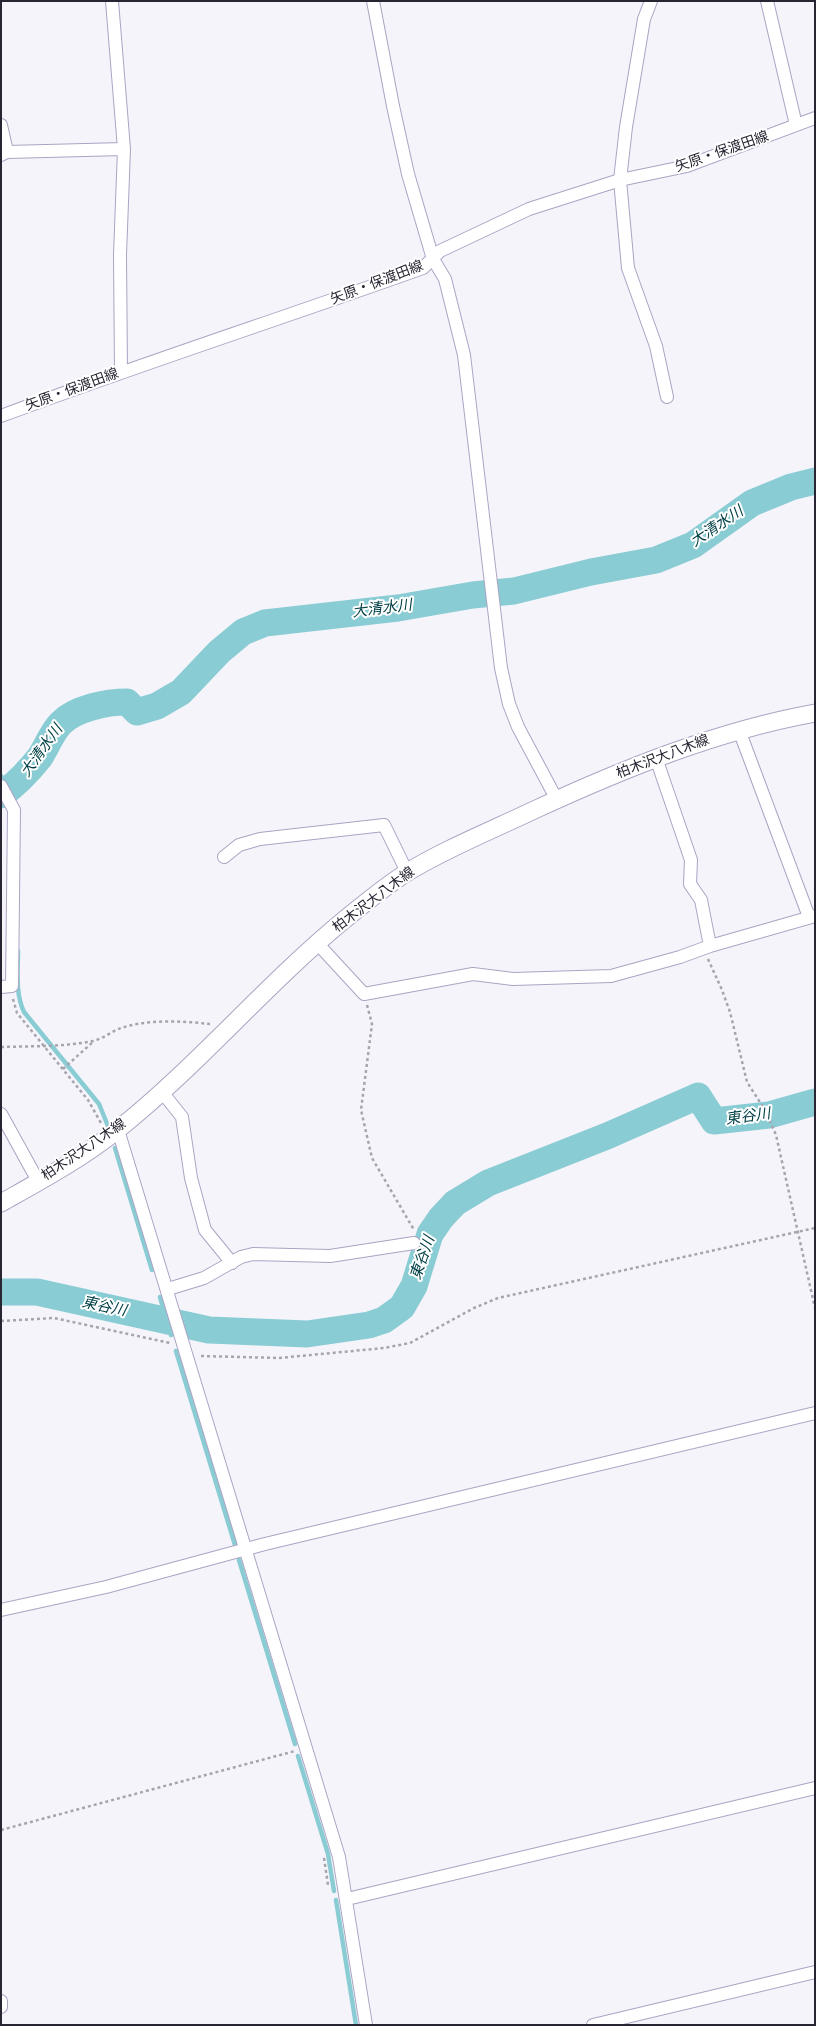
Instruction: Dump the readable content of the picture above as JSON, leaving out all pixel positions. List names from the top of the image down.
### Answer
{
  "streets": {
    "main road": ["柏木沢大八木線"],
    "street": ["矢原・保渡田線"]
  },
  "water": ["大清水川", "東谷川"]
}
